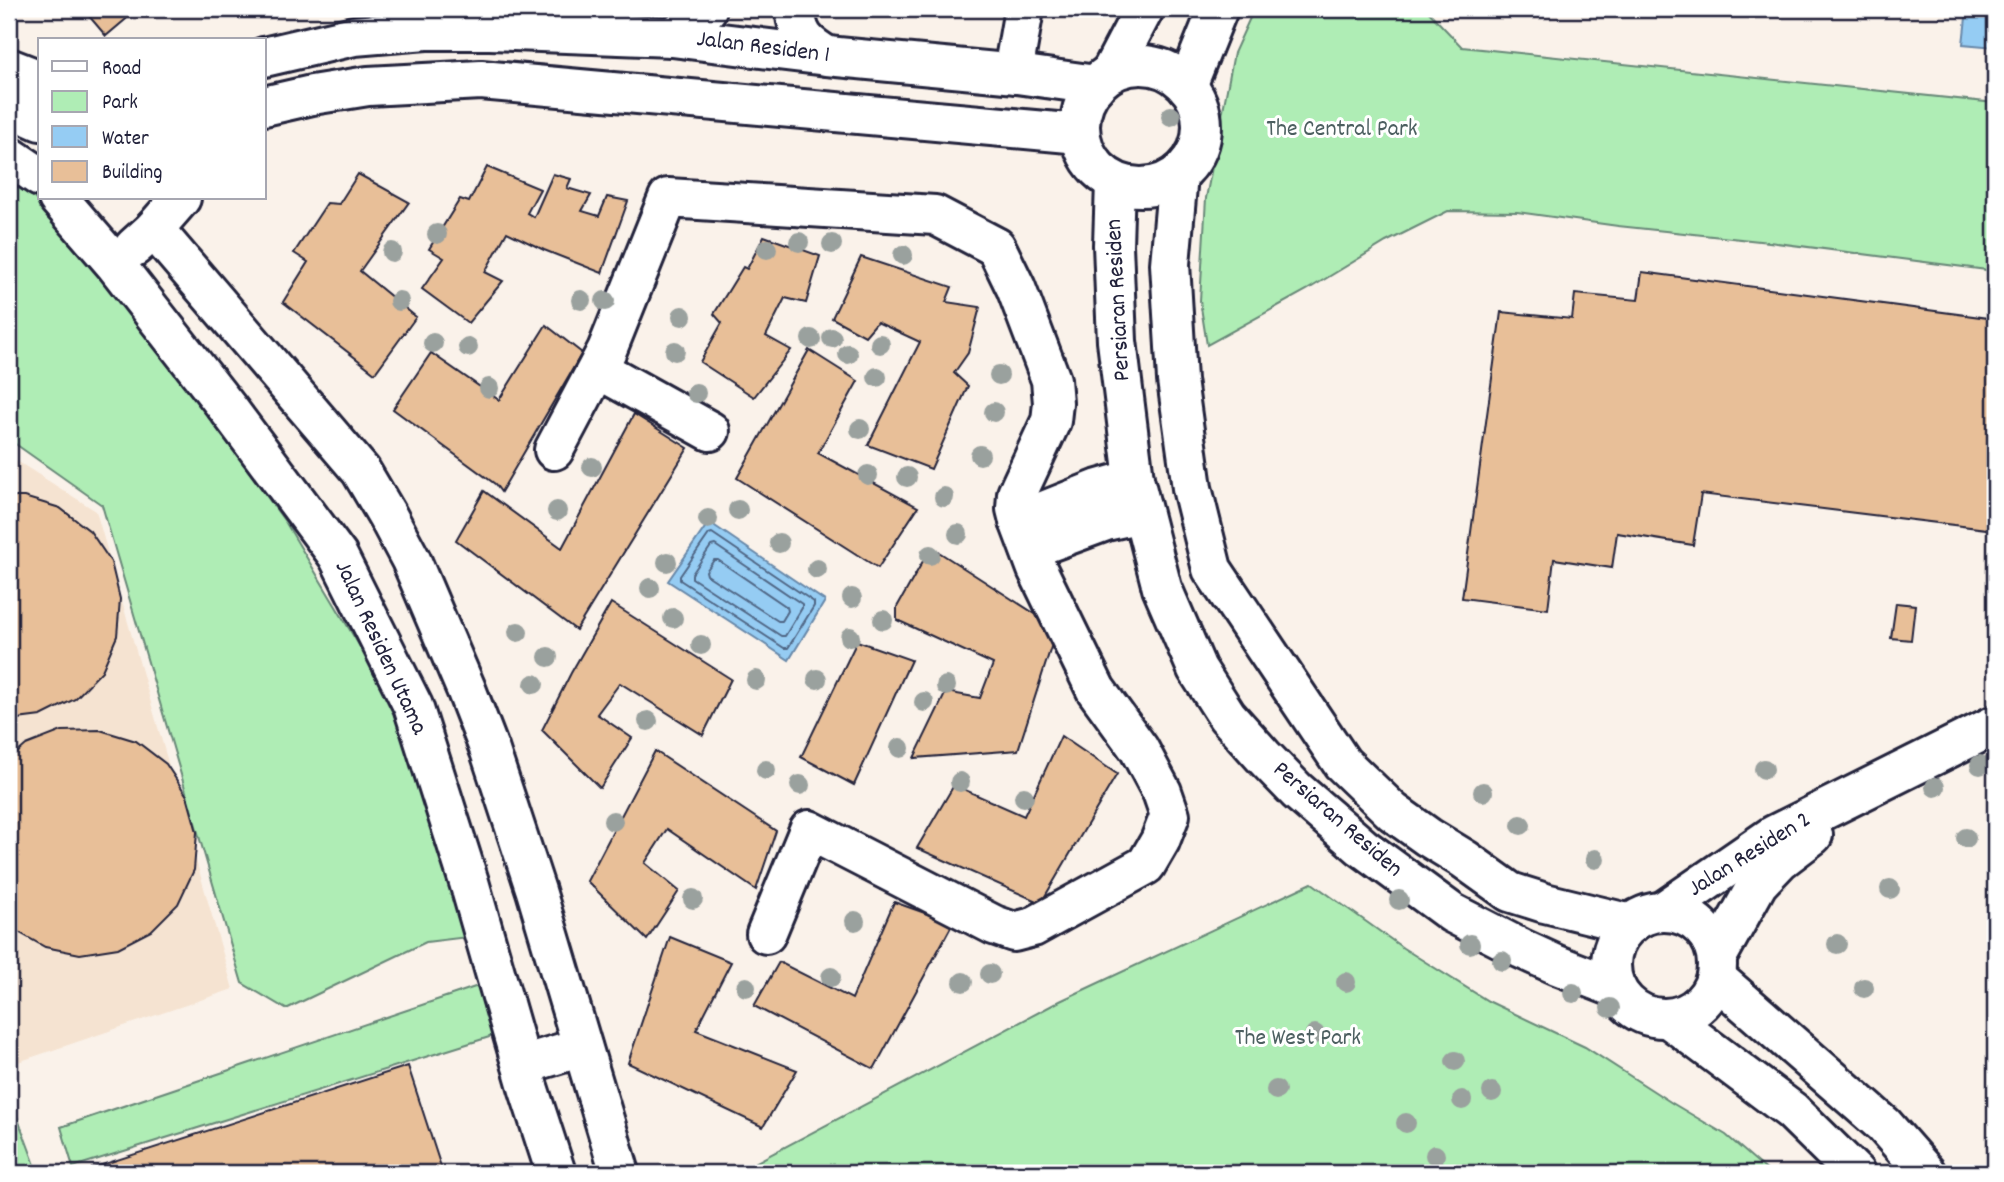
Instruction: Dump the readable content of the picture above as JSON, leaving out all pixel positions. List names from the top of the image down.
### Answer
{
  "streets": {
    "street": [
      "Jalan Residen 1",
      "Persiaran Residen",
      "Jalan Residen Utama",
      "Jalan Residen 2"
    ]
  },
  "crossings": [
    ["Jalan Residen 1", "Persiaran Residen"],
    ["Persiaran Residen", "Jalan Residen 2"]
  ],
  "parks": ["The Central Park", "The West Park"],
  "legend": [
    "Road",
    "Park",
    "Water",
    "Building"
  ]
}
